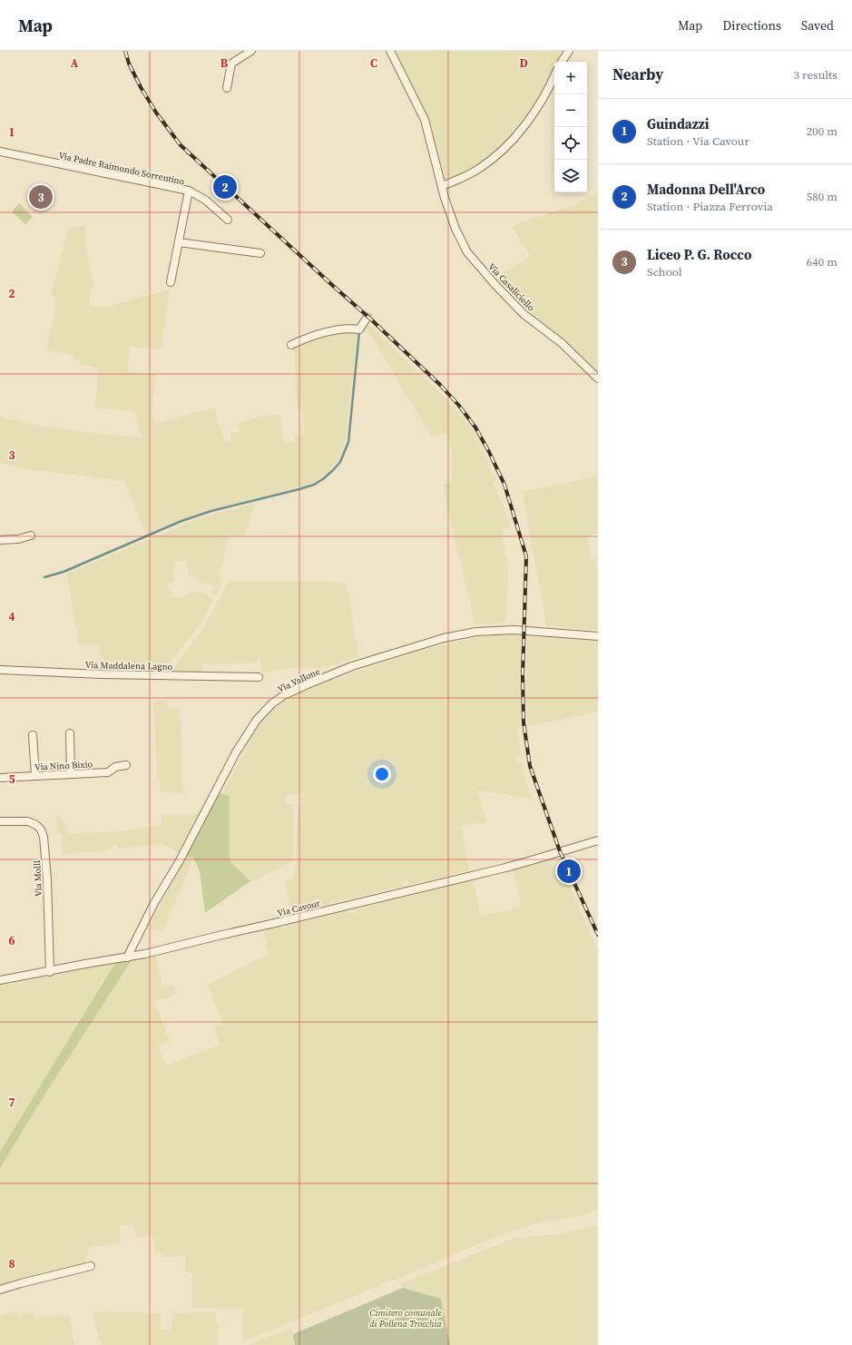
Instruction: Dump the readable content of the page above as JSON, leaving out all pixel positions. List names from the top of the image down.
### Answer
{
  "streets": {
    "street": [
      "Via Padre Raimondo Sorrentino",
      "Via Casaliciello",
      "Via Maddalena Lagno",
      "Via Vallone",
      "Via Nino Bixio",
      "Via Molli",
      "Via Cavour"
    ]
  },
  "crossings": [
    ["Via Vallone", "Via Cavour"],
    ["Via Molli", "Via Cavour"]
  ],
  "parks": ["Cimitero comunale di Pollena Trocchia"],
  "page": {
    "header": "Map",
    "nav": ["Map", "Directions", "Saved"],
    "heading": ["Nearby", "3 results"],
    "map_buttons": ["+", "−"],
    "list": [
      {
        "mark": "1",
        "name": "Guindazzi",
        "note": "Station · Via Cavour",
        "value": "200 m"
      },
      {
        "mark": "2",
        "name": "Madonna Dell'Arco",
        "note": "Station · Piazza Ferrovia",
        "value": "580 m"
      },
      {
        "mark": "3",
        "name": "Liceo P. G. Rocco",
        "note": "School",
        "value": "640 m"
      }
    ],
    "pins": ["2", "3", "1"]
  },
  "grid": {
    "columns": [
      "A",
      "B",
      "C",
      "D"
    ],
    "rows": [
      "1",
      "2",
      "3",
      "4",
      "5",
      "6",
      "7",
      "8"
    ]
  }
}
